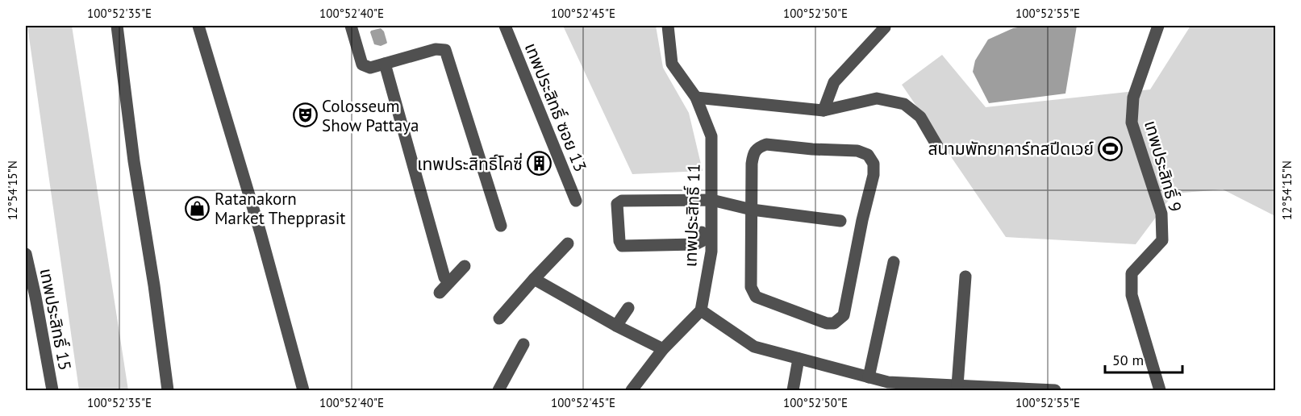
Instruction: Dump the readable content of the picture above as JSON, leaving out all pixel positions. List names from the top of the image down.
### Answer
{
  "streets": {
    "street": [
      "เทพประสิทธิ์ ซอย 13",
      "เทพประสิทธิ์ 9",
      "เทพประสิทธิ์ 11",
      "เทพประสิทธิ์ 15"
    ]
  },
  "places": {
    "theatre": ["Colosseum Show Pattaya"],
    "sports": ["สนามพัทยาคาร์ทสปีดเวย์"],
    "building": ["เทพประสิทธิ์โคซี่"],
    "shop": ["Ratanakorn Market Thepprasit"]
  },
  "scale_bar": "50 m",
  "coordinates": [
    "100°52'35\"E",
    "100°52'40\"E",
    "100°52'45\"E",
    "100°52'50\"E",
    "100°52'55\"E",
    "12°54'15\"N"
  ]
}
